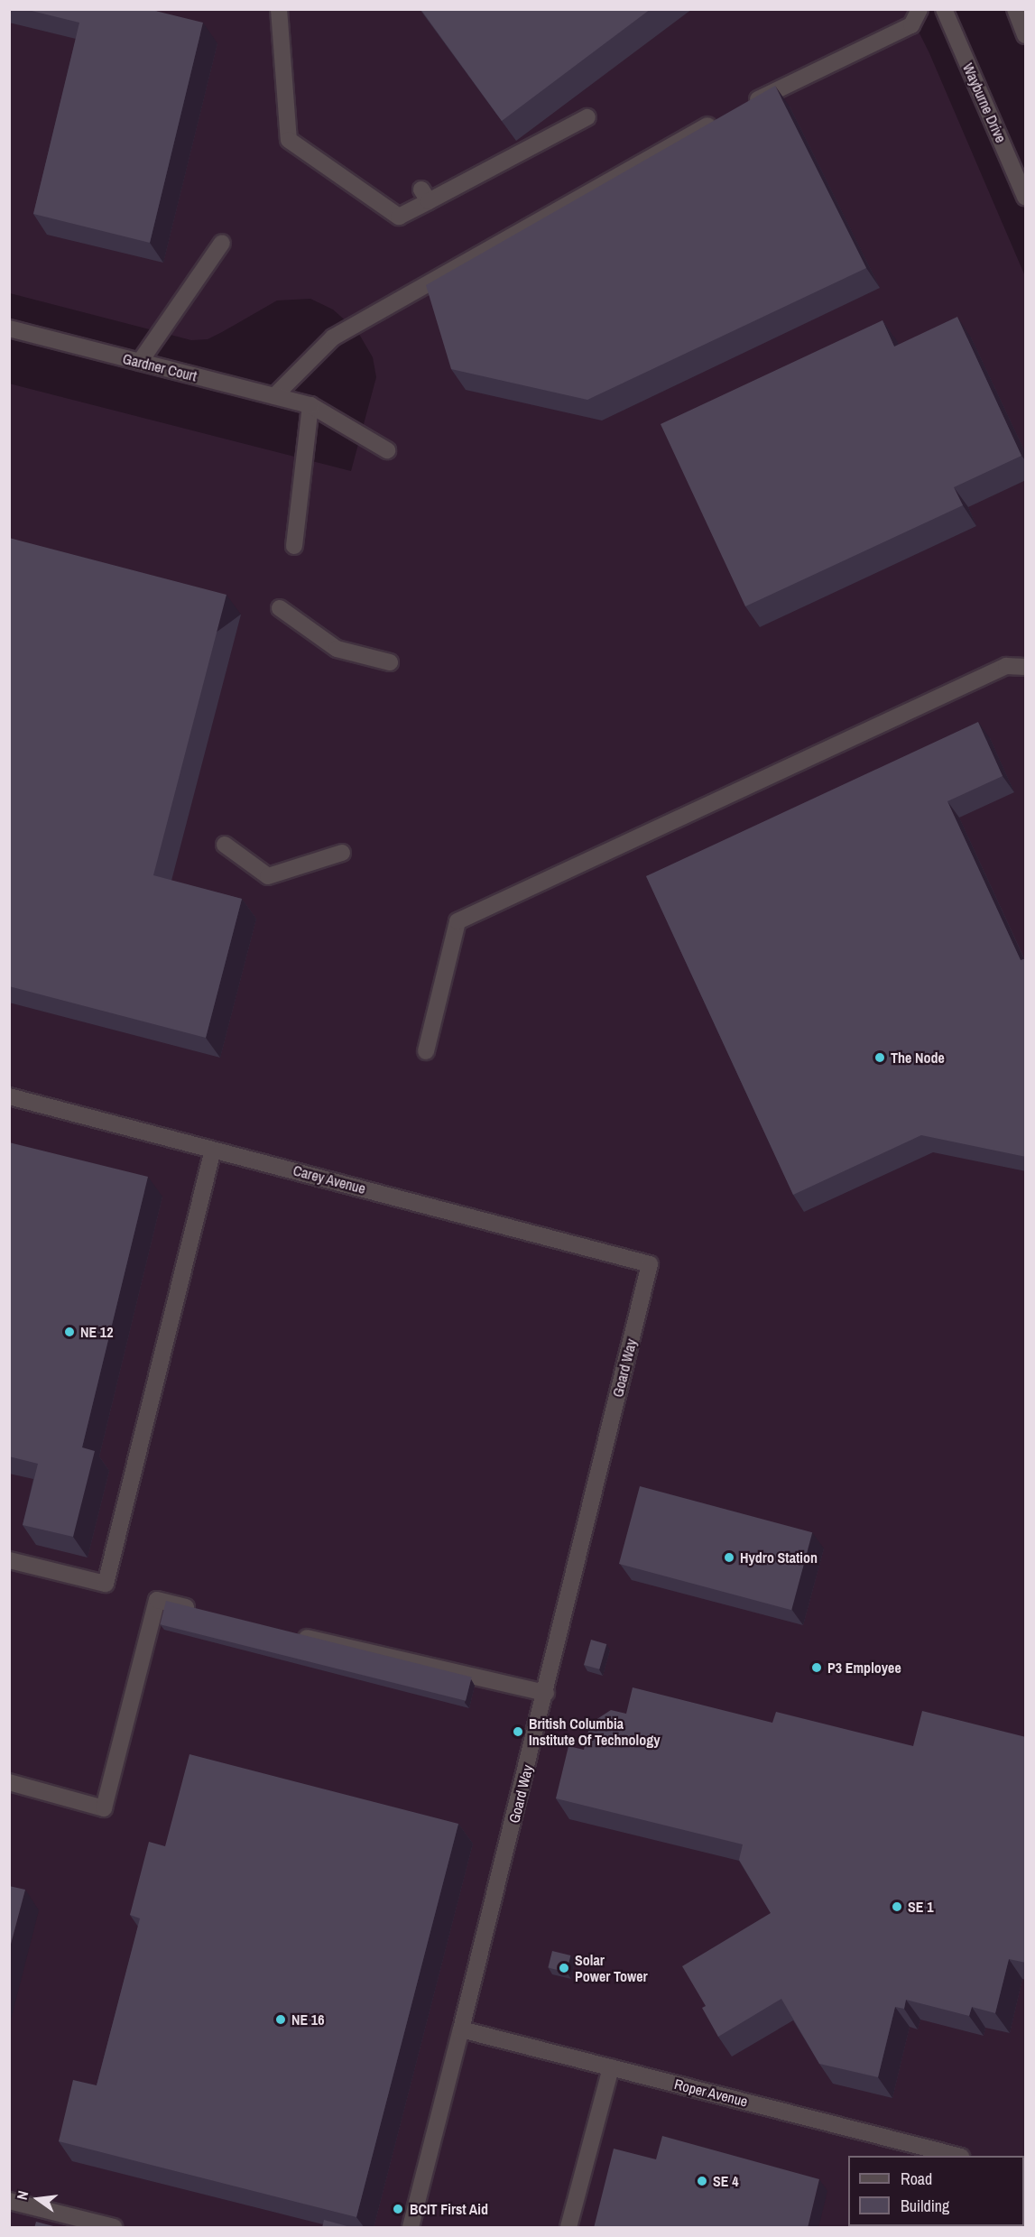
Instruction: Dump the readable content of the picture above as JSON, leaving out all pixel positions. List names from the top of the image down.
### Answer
{
  "streets": {
    "street": [
      "Wayburne Drive",
      "Gardner Court",
      "Carey Avenue",
      "Goard Way",
      "Roper Avenue"
    ]
  },
  "crossings": [
    ["Carey Avenue", "Goard Way"],
    ["Goard Way", "Roper Avenue"]
  ],
  "places": [
    "The Node",
    "NE 12",
    "Hydro Station",
    "P3 Employee",
    "British Columbia Institute Of Technology",
    "SE 1",
    "Solar Power Tower",
    "NE 16",
    "SE 4",
    "BCIT First Aid"
  ],
  "legend": ["Road", "Building"],
  "north": "left"
}
